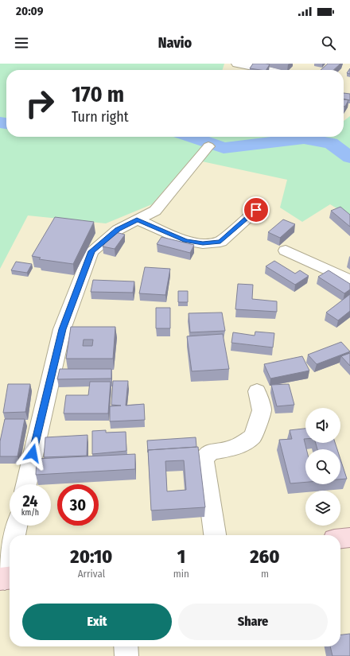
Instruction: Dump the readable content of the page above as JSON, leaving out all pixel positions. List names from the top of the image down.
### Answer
{
  "page": {
    "status": "20:09",
    "header": "Navio",
    "turn": ["170 m", "Turn right"],
    "speed": "24 km/h",
    "limit": "30",
    "eta": [
      "20:10",
      "Arrival",
      "1",
      "min",
      "260",
      "m"
    ],
    "buttons": ["Exit", "Share"]
  }
}
